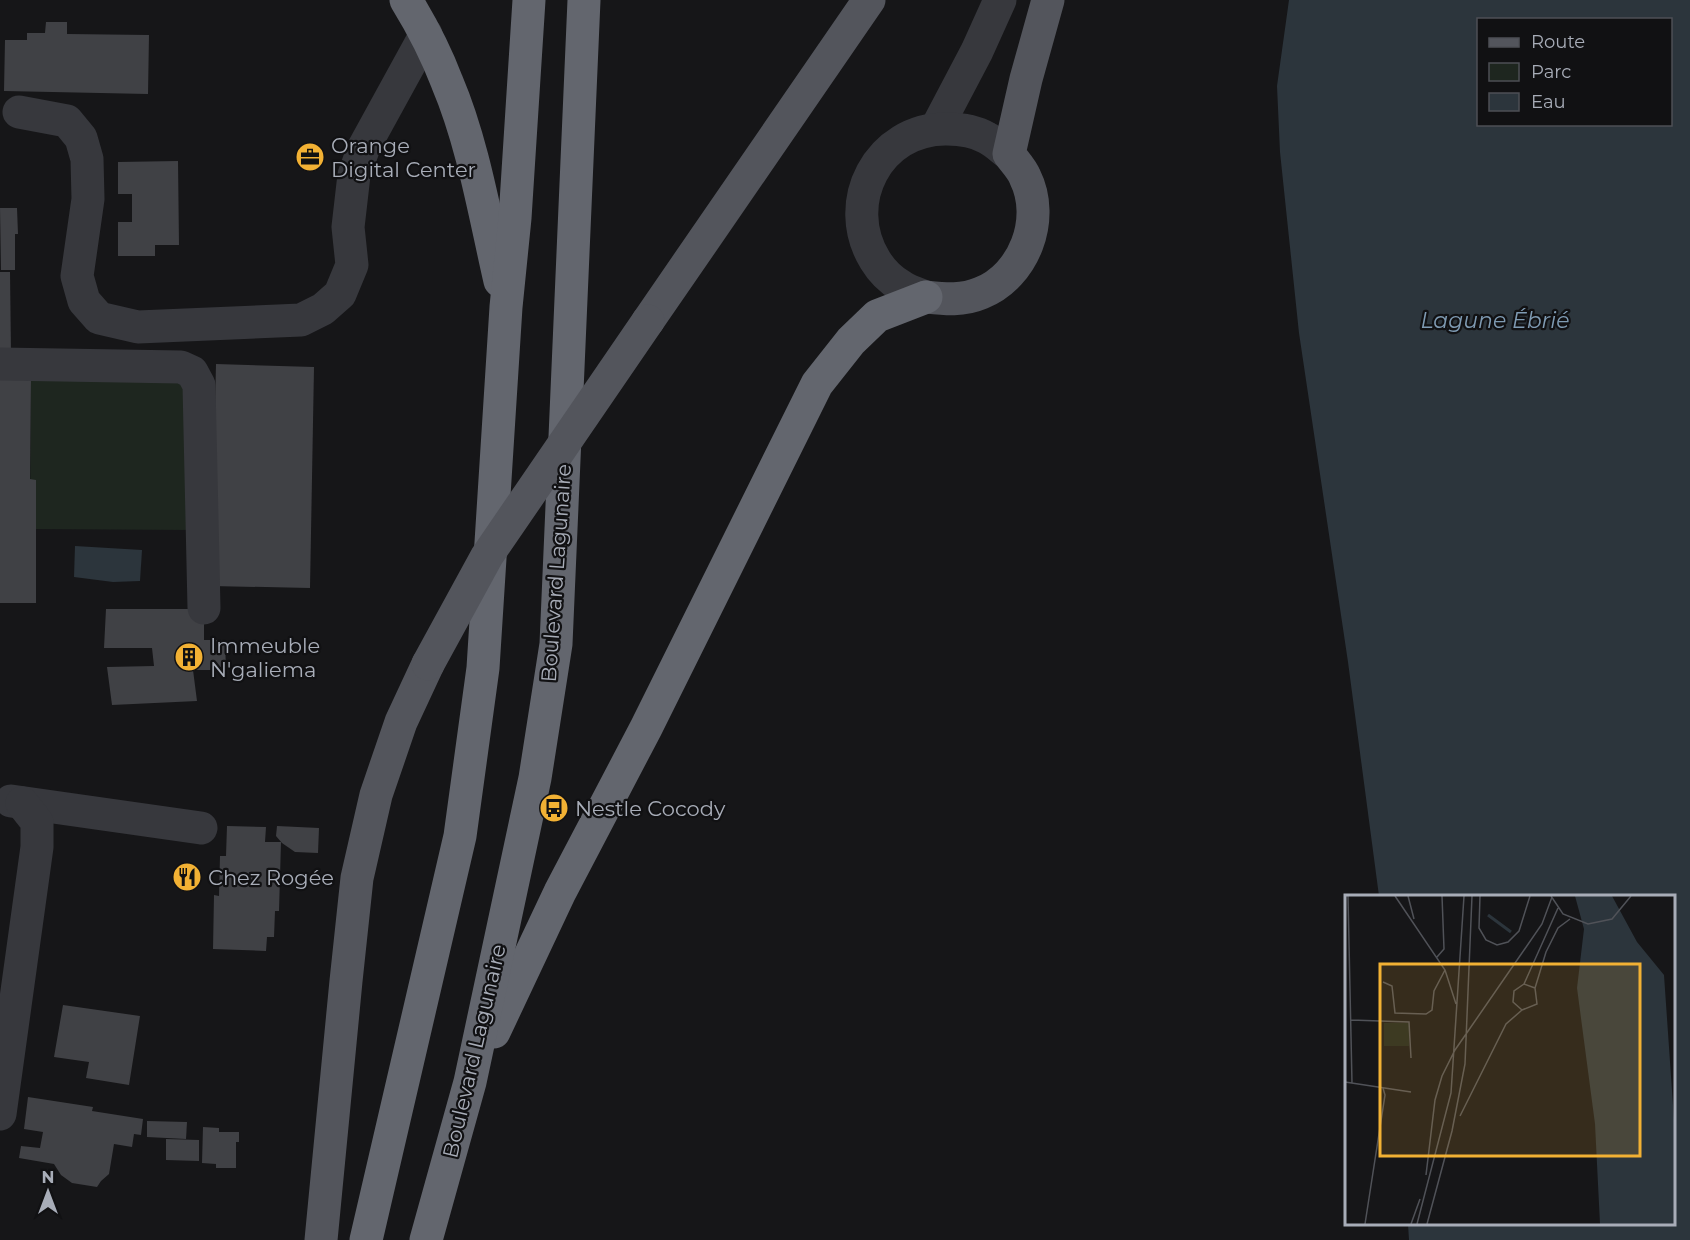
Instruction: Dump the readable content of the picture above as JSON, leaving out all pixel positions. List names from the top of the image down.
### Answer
{
  "streets": {
    "highway": ["Boulevard Lagunaire"]
  },
  "water": ["Lagune Ébrié"],
  "places": {
    "office": ["Orange Digital Center"],
    "building": ["Immeuble N'galiema"],
    "bus stop": ["Nestle Cocody"],
    "restaurant": ["Chez Rogée"]
  },
  "legend": ["Route", "Parc", "Eau"],
  "north": "top"
}
